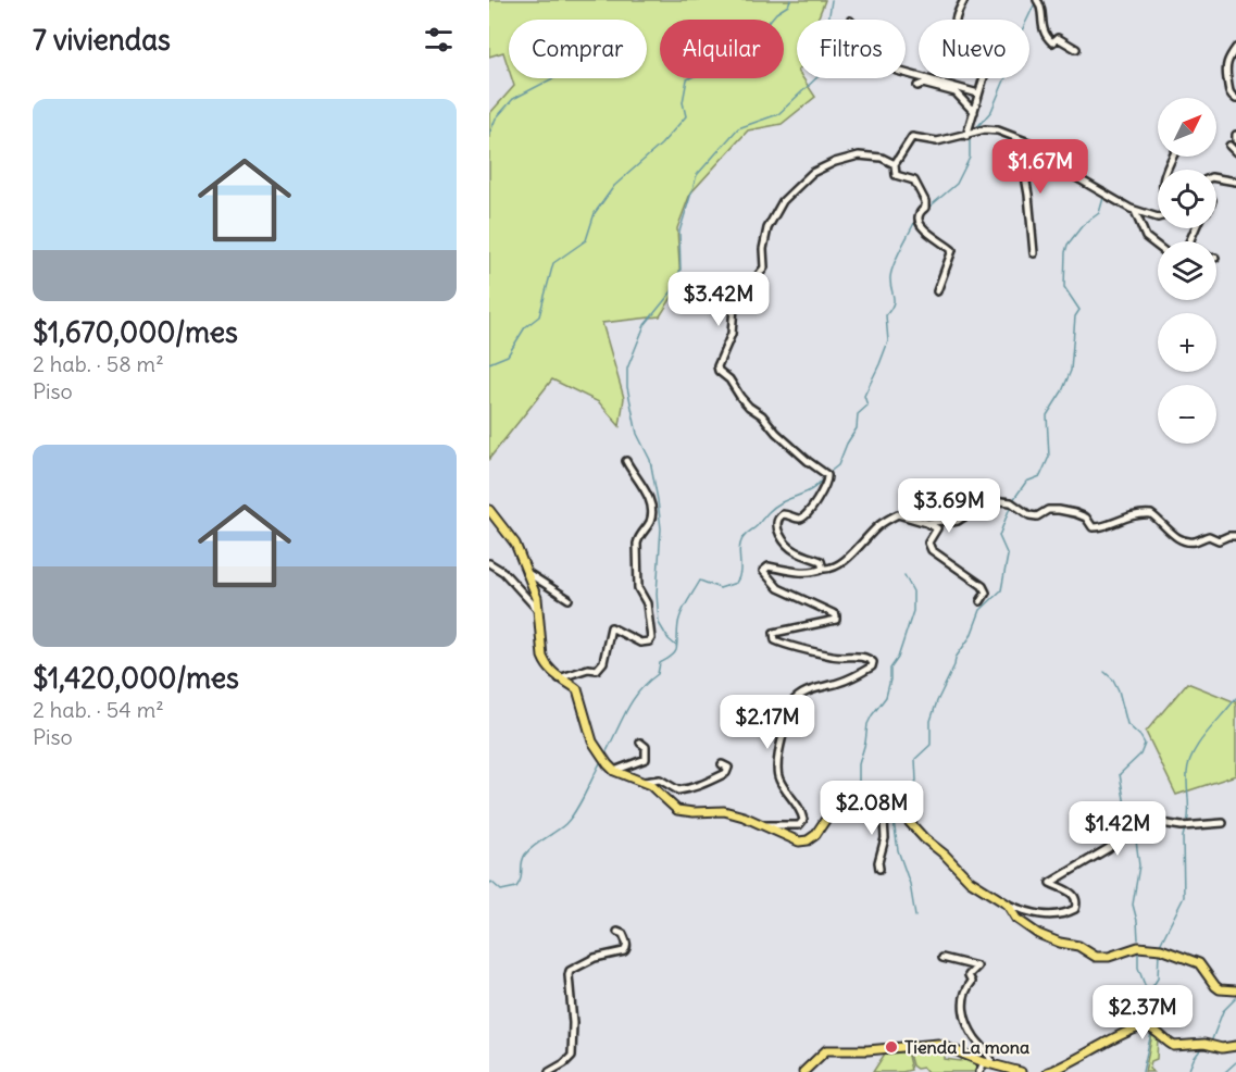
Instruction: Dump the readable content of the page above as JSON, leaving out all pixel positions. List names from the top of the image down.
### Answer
{
  "places": ["Tienda La mona"],
  "north": "top right",
  "page": {
    "heading": "7 viviendas",
    "chip": [
      "Comprar",
      "Alquilar",
      "Filtros",
      "Nuevo"
    ],
    "list": [
      {
        "name": "$1,670,000/mes",
        "note": "2 hab. · 58 m² · Piso"
      },
      {
        "name": "$1,420,000/mes",
        "note": "2 hab. · 54 m² · Piso"
      }
    ],
    "map_buttons": ["+", "−"],
    "price": [
      "$1.67M",
      "$3.42M",
      "$3.69M",
      "$2.17M",
      "$2.08M",
      "$1.42M",
      "$2.37M"
    ]
  }
}
